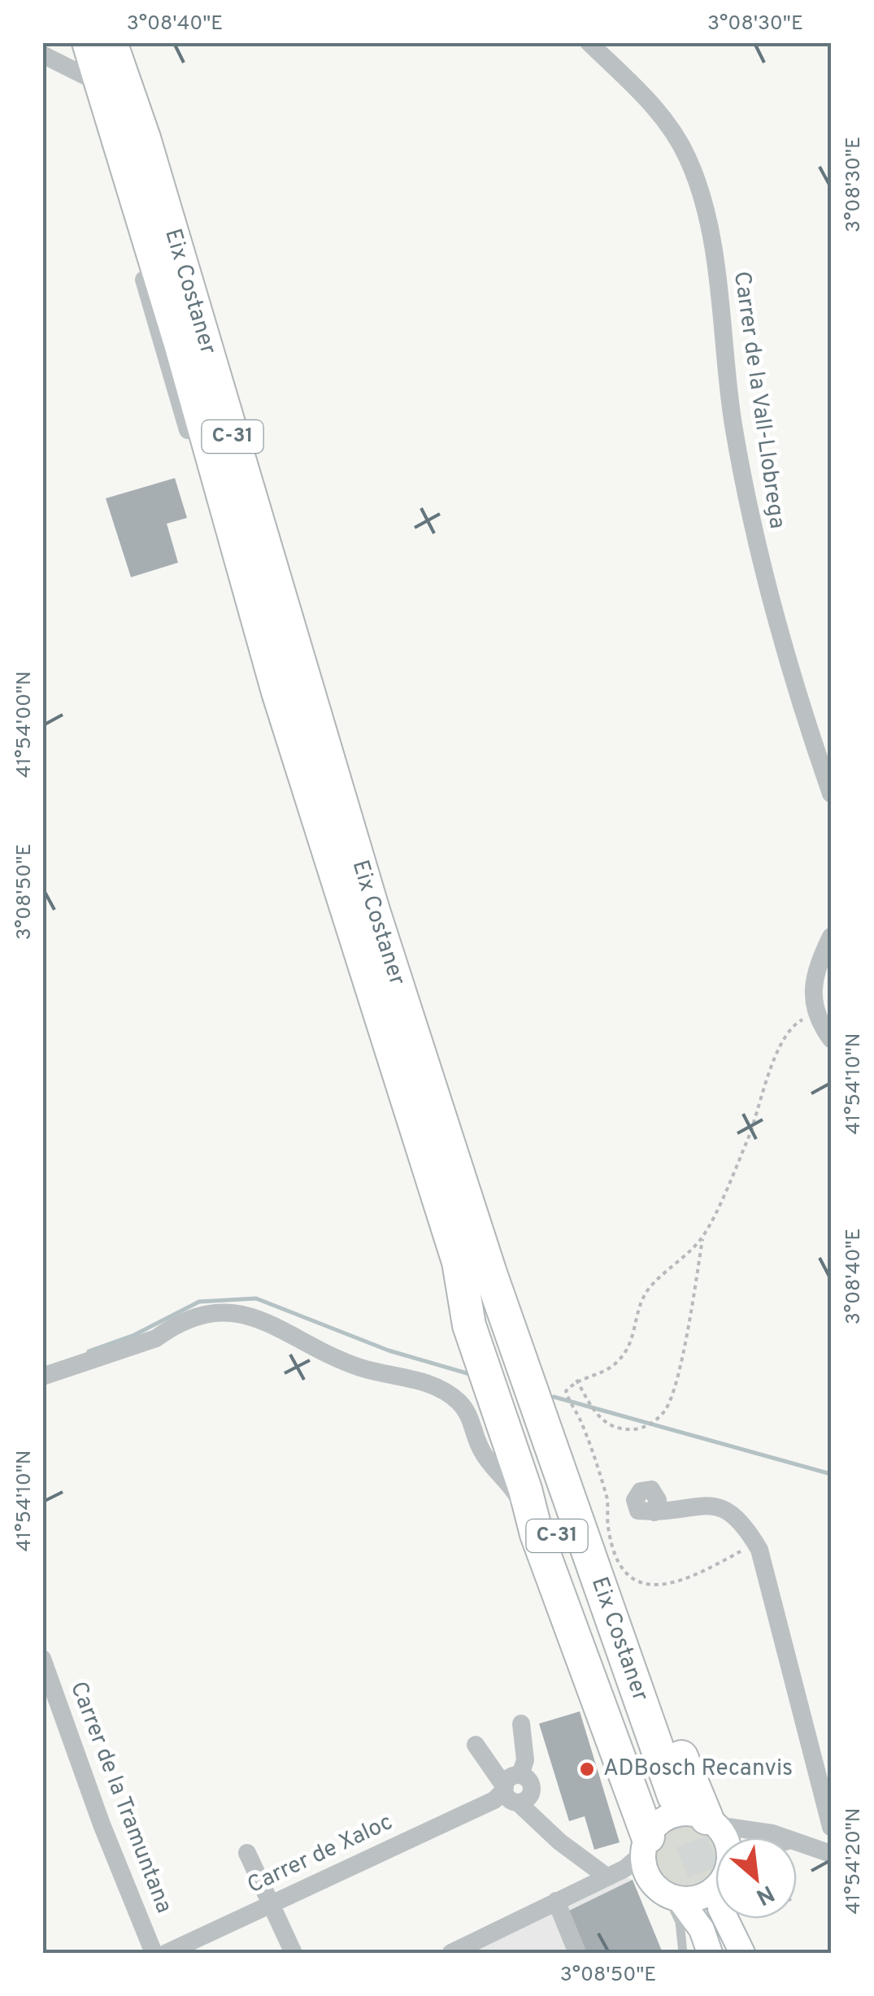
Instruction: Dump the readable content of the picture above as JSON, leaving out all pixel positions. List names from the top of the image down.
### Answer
{
  "streets": {
    "highway": ["Eix Costaner", "C-31"],
    "street": ["Carrer de la Vall-Llobrega", "Carrer de la Tramuntana", "Carrer de Xaloc"]
  },
  "crossings": [
    ["Eix Costaner", "C-31"]
  ],
  "places": ["ADBosch Recanvis"],
  "north": "bottom right",
  "coordinates": [
    "3°08'40\"E",
    "3°08'30\"E",
    "41°54'00\"N",
    "3°08'50\"E",
    "41°54'10\"N",
    "41°54'20\"N"
  ]
}
